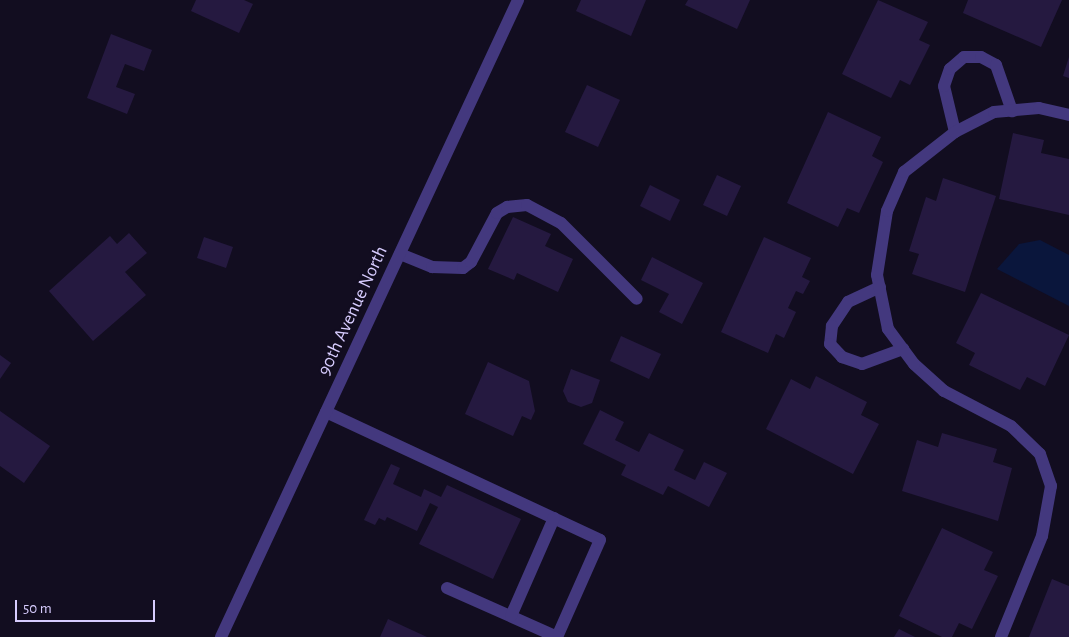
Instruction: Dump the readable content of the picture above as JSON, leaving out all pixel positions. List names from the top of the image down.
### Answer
{
  "streets": {
    "street": ["90th Avenue North"]
  },
  "scale_bar": "50 m"
}
